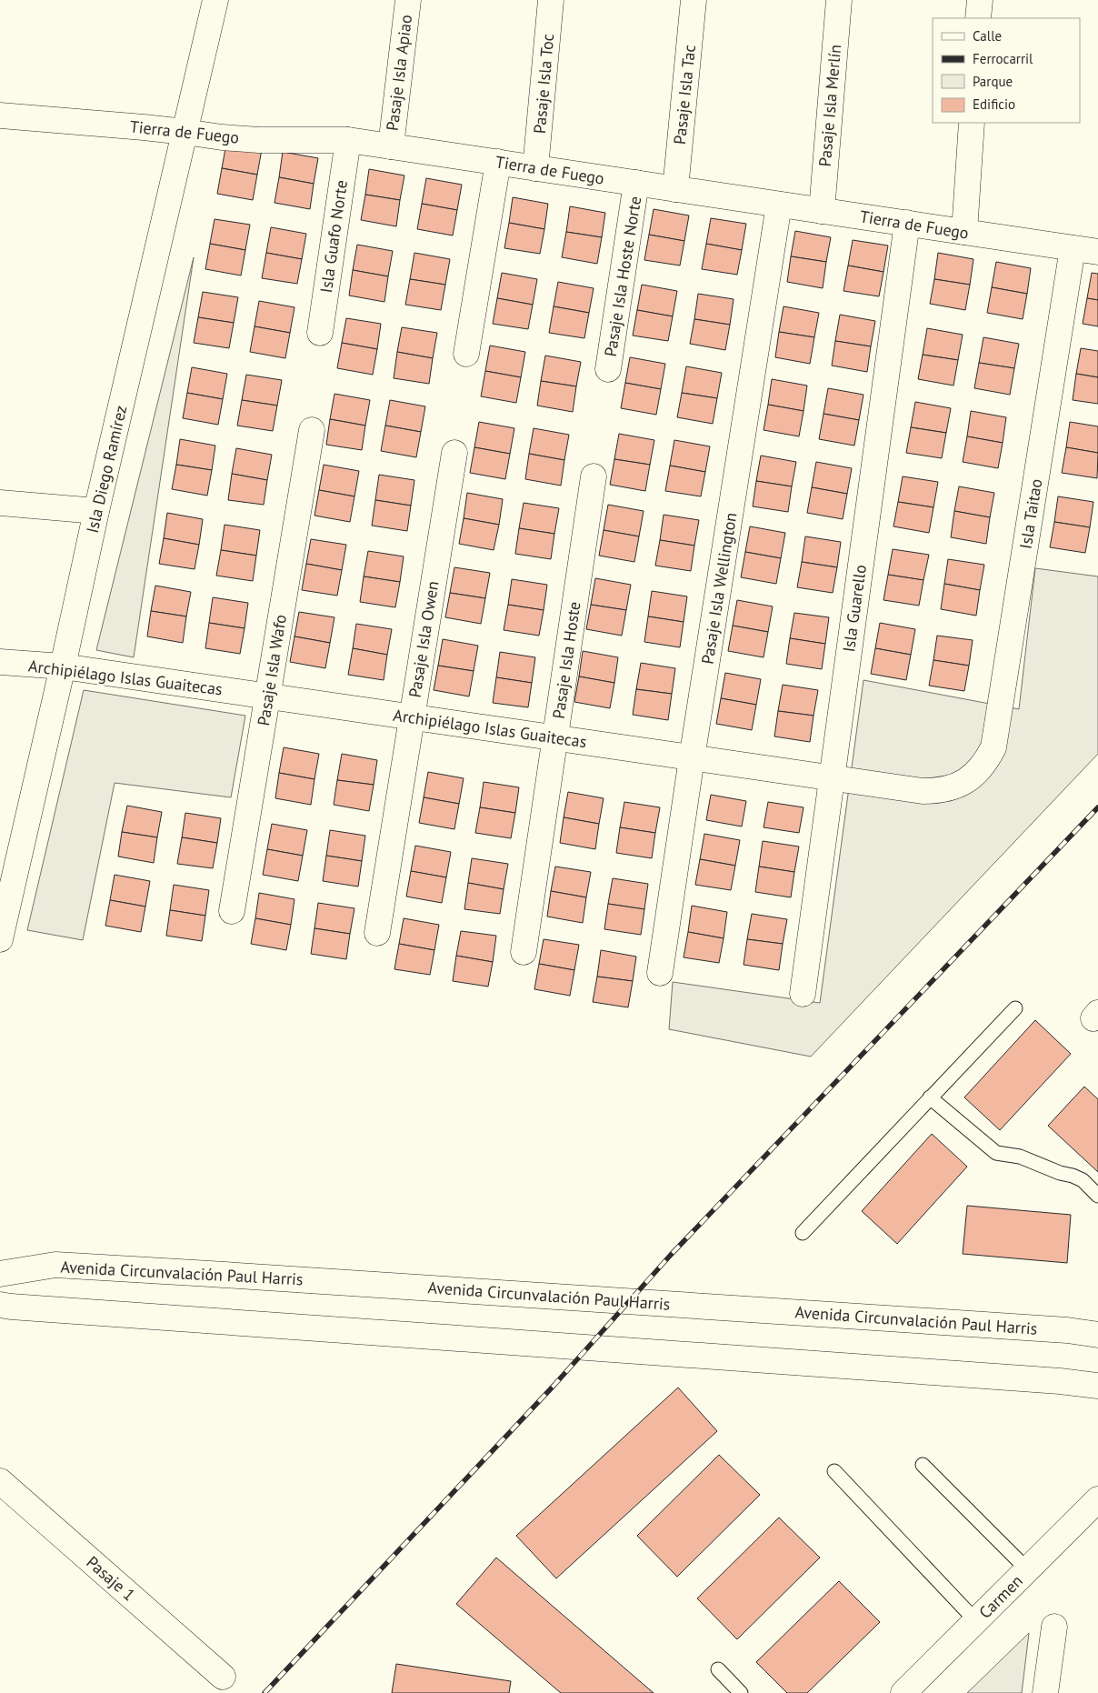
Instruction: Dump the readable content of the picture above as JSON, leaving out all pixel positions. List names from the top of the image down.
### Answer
{
  "streets": {
    "street": [
      "Pasaje Isla Apiao",
      "Pasaje Isla Toc",
      "Pasaje Isla Tac",
      "Pasaje Isla Merlín",
      "Tierra de Fuego",
      "Isla Guafo Norte",
      "Pasaje Isla Hoste Norte",
      "Isla Diego Ramírez",
      "Isla Taitao",
      "Pasaje Isla Wellington",
      "Isla Guarello",
      "Pasaje Isla Owen",
      "Pasaje Isla Hoste",
      "Pasaje Isla Wafo",
      "Archipiélago Islas Guaitecas",
      "Avenida Circunvalación Paul Harris",
      "Pasaje 1",
      "Carmen"
    ]
  },
  "crossings": [
    ["Pasaje Isla Apiao", "Tierra de Fuego"],
    ["Pasaje Isla Toc", "Tierra de Fuego"],
    ["Pasaje Isla Tac", "Tierra de Fuego"],
    ["Pasaje Isla Merlín", "Tierra de Fuego"],
    ["Tierra de Fuego", "Isla Guafo Norte"],
    ["Tierra de Fuego", "Pasaje Isla Hoste Norte"],
    ["Tierra de Fuego", "Isla Diego Ramírez"],
    ["Tierra de Fuego", "Isla Taitao"],
    ["Tierra de Fuego", "Pasaje Isla Wellington"],
    ["Tierra de Fuego", "Isla Guarello"],
    ["Isla Diego Ramírez", "Archipiélago Islas Guaitecas"],
    ["Isla Taitao", "Archipiélago Islas Guaitecas"],
    ["Pasaje Isla Wellington", "Archipiélago Islas Guaitecas"],
    ["Isla Guarello", "Archipiélago Islas Guaitecas"],
    ["Pasaje Isla Owen", "Archipiélago Islas Guaitecas"],
    ["Pasaje Isla Hoste", "Archipiélago Islas Guaitecas"],
    ["Pasaje Isla Wafo", "Archipiélago Islas Guaitecas"]
  ],
  "legend": [
    "Calle",
    "Ferrocarril",
    "Parque",
    "Edificio"
  ]
}
